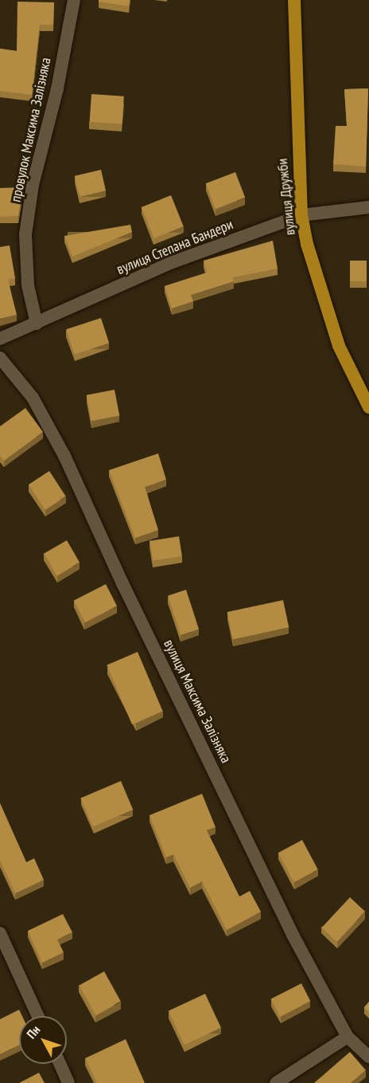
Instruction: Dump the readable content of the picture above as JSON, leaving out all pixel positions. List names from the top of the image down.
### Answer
{
  "streets": {
    "main road": ["вулиця Дружби"],
    "street": ["провулок Максима Залізняка", "вулиця Степана Бандери", "вулиця Максима Залізняка"]
  },
  "crossings": [
    ["провулок Максима Залізняка", "вулиця Степана Бандери"],
    ["вулиця Дружби", "вулиця Степана Бандери"]
  ],
  "north": "top left"
}
